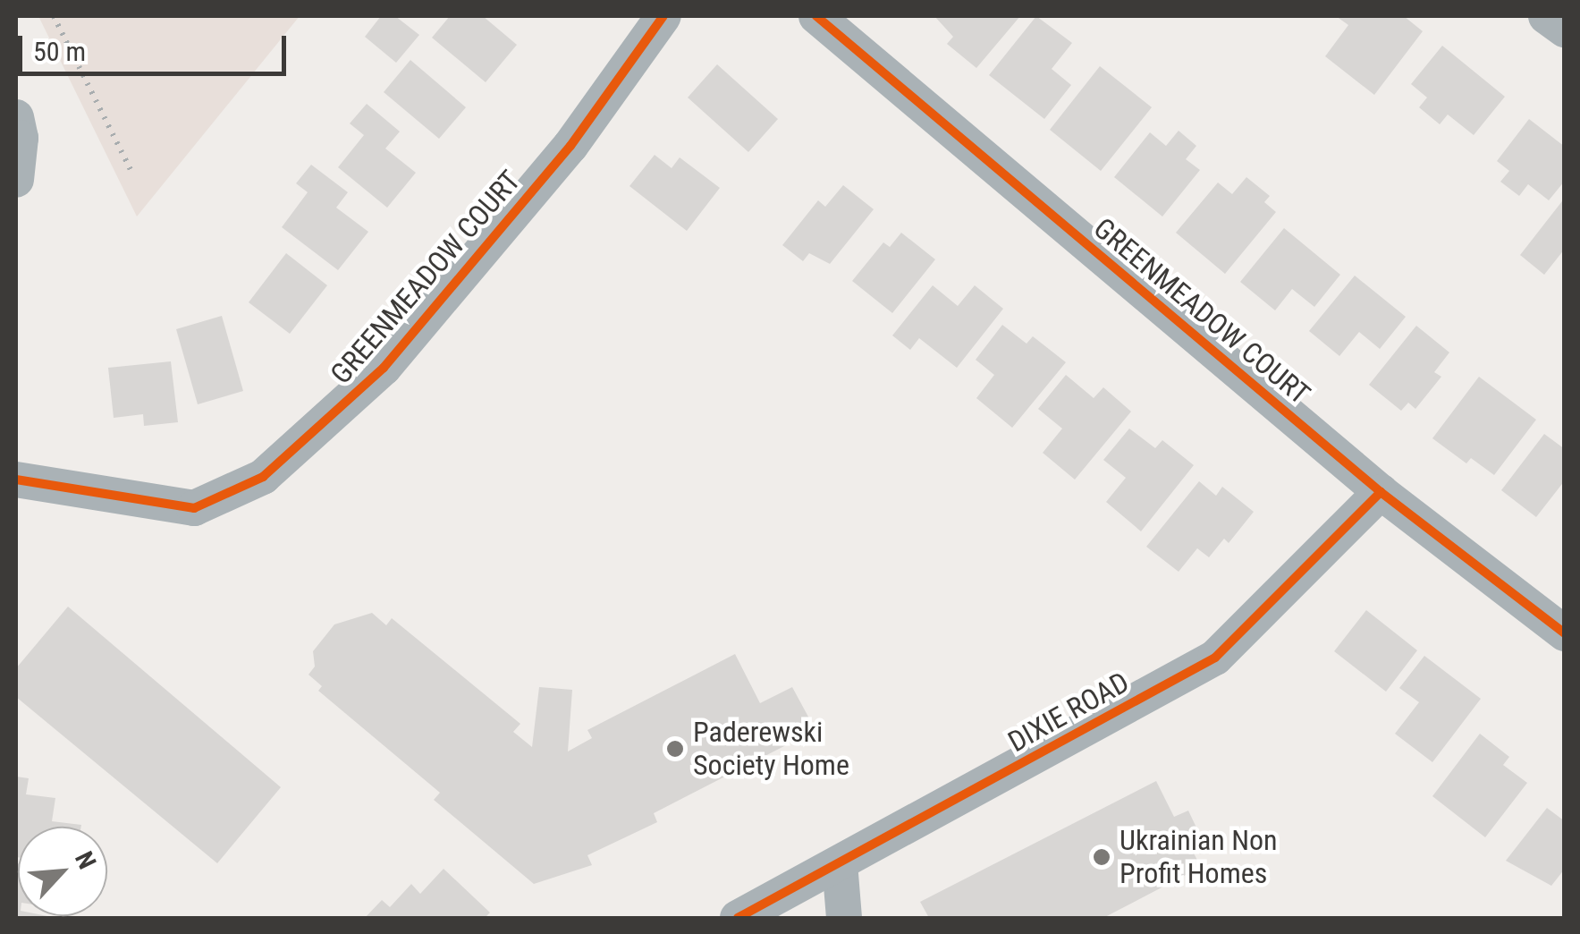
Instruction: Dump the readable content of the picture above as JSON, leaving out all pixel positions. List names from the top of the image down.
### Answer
{
  "streets": {
    "street": ["GREENMEADOW COURT", "DIXIE ROAD"]
  },
  "crossings": [
    ["GREENMEADOW COURT", "DIXIE ROAD"]
  ],
  "places": ["Paderewski Society Home", "Ukrainian Non Profit Homes"],
  "scale_bar": "50 m",
  "north": "top right"
}
